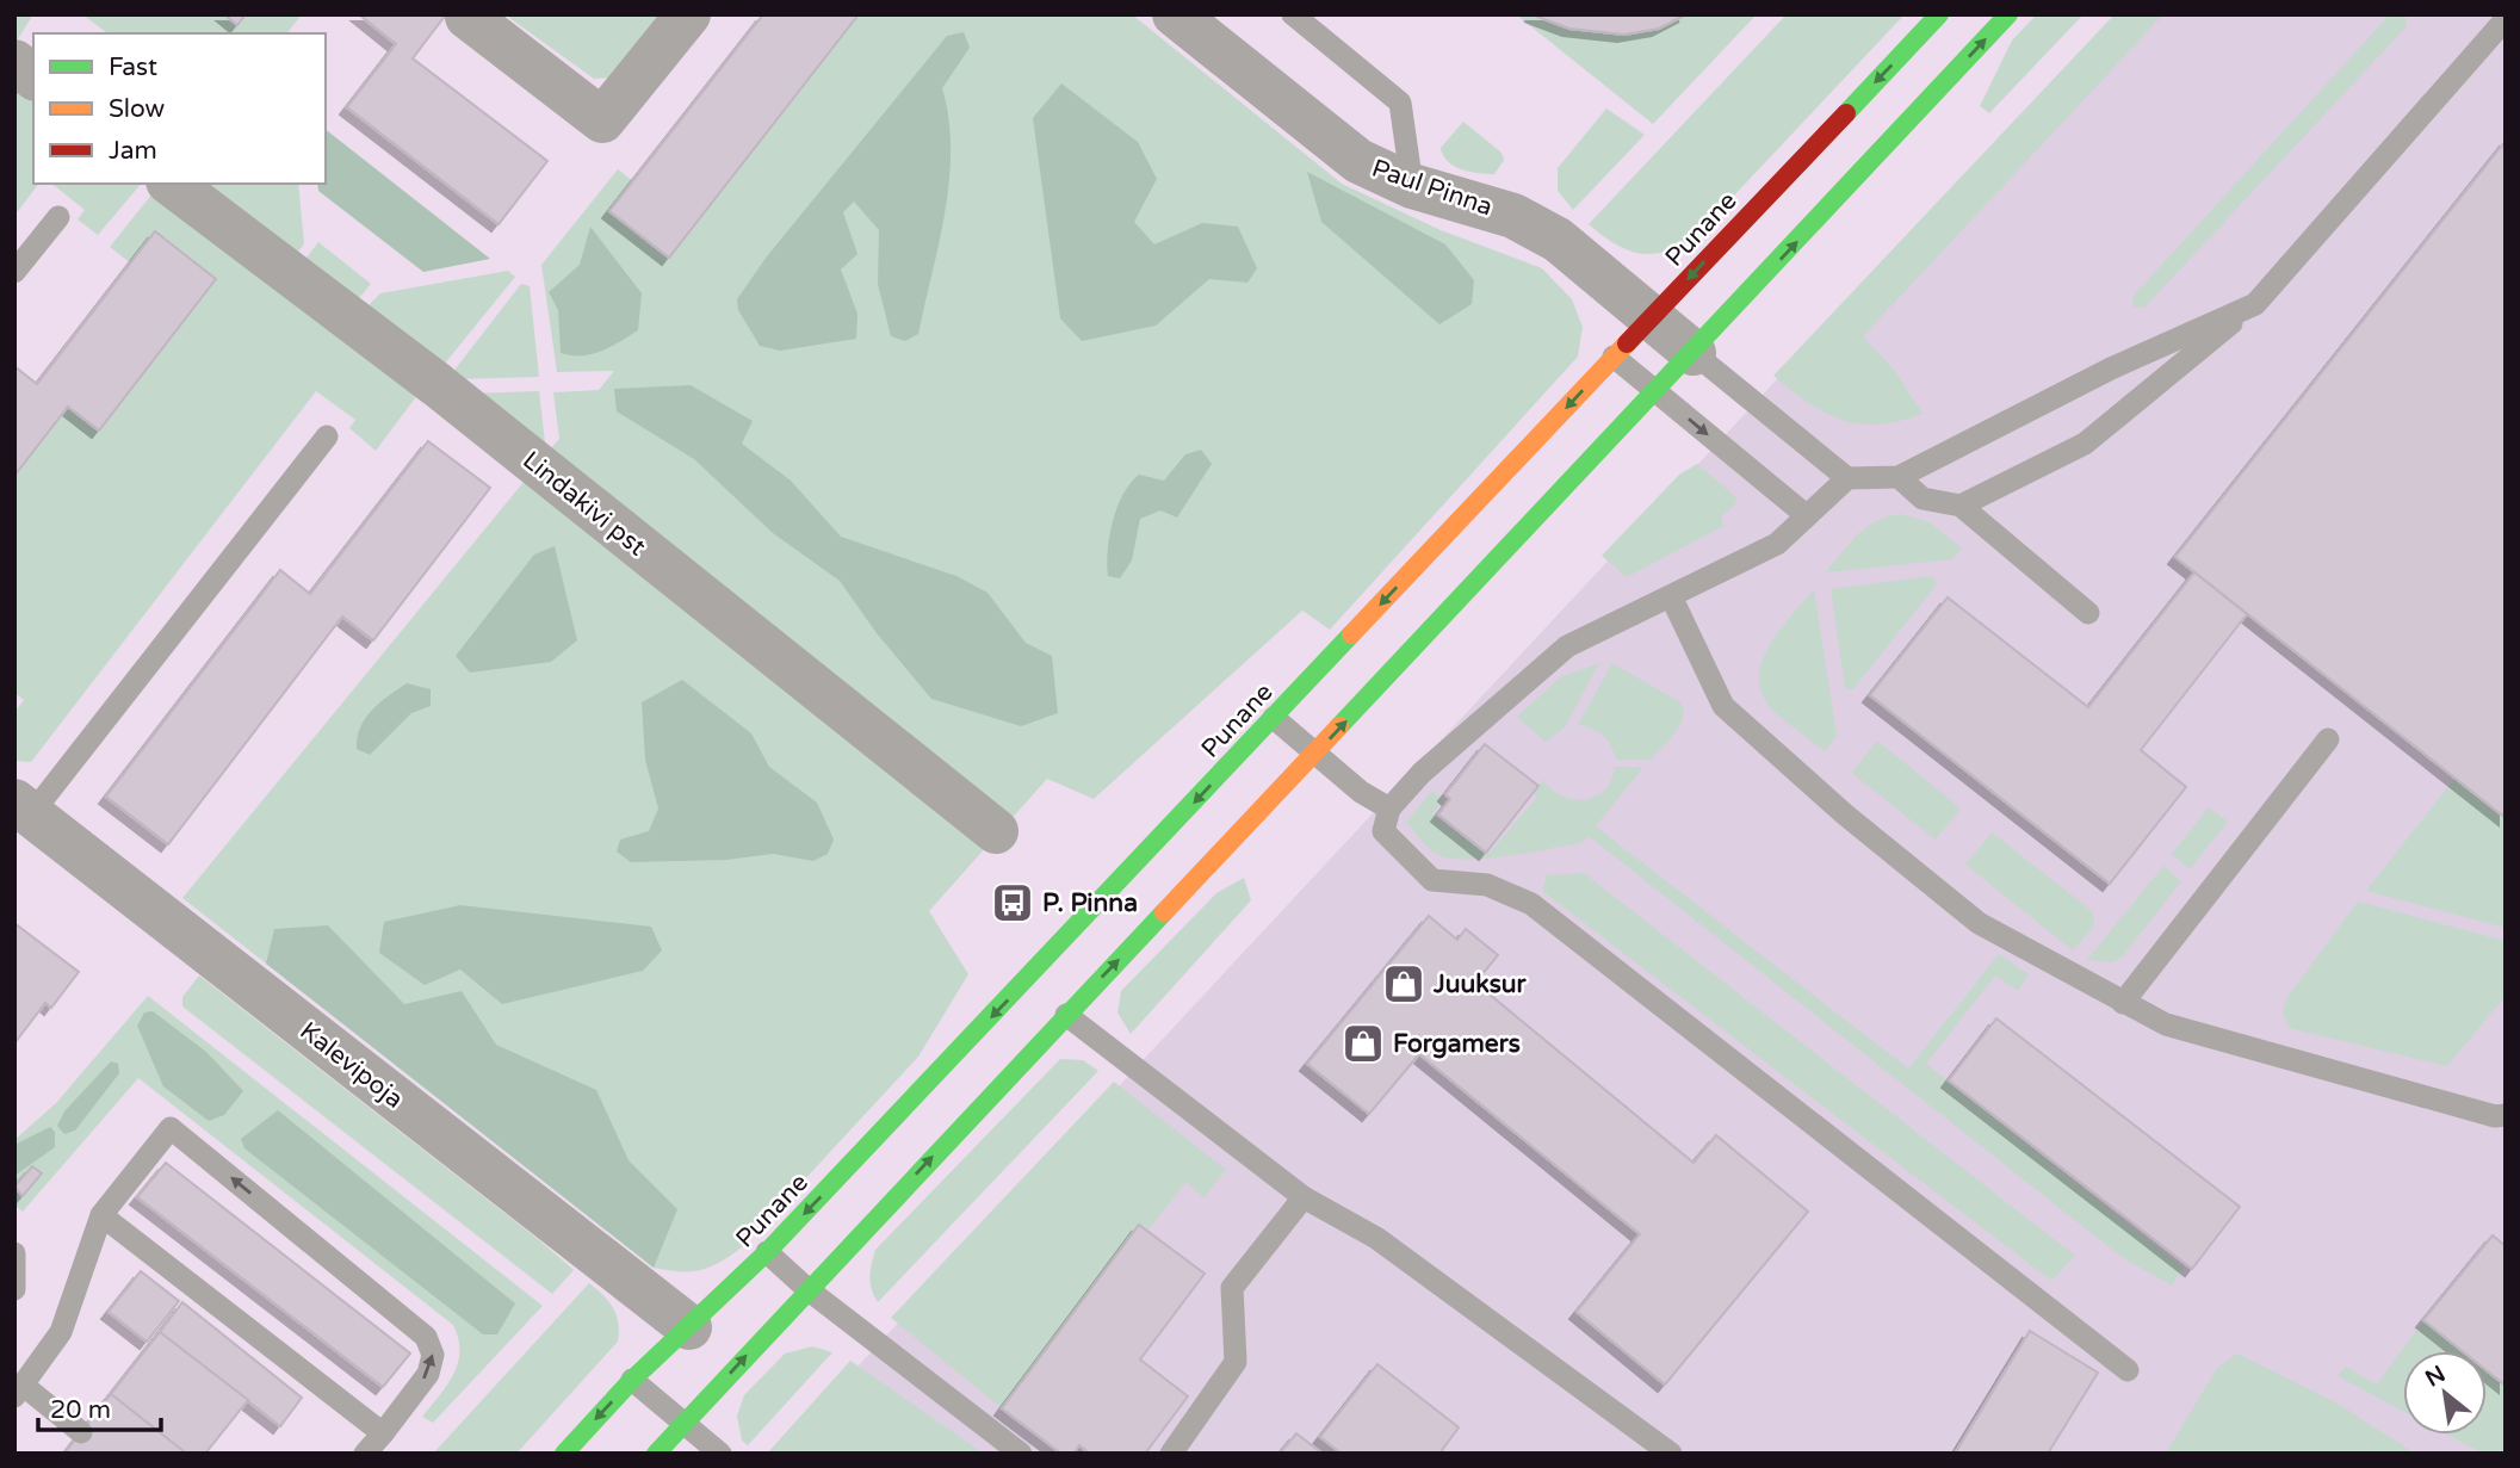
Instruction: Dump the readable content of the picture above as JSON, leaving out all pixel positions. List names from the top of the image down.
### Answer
{
  "streets": {
    "main road": ["Punane"],
    "street": ["Paul Pinna", "Lindakivi pst", "Kalevipoja"]
  },
  "crossings": [
    ["Paul Pinna", "Punane"],
    ["Punane", "Kalevipoja"]
  ],
  "places": {
    "bus stop": ["P. Pinna"],
    "shop": ["Juuksur", "Forgamers"]
  },
  "legend": ["Fast", "Slow", "Jam"],
  "scale_bar": "20 m",
  "north": "top left"
}
